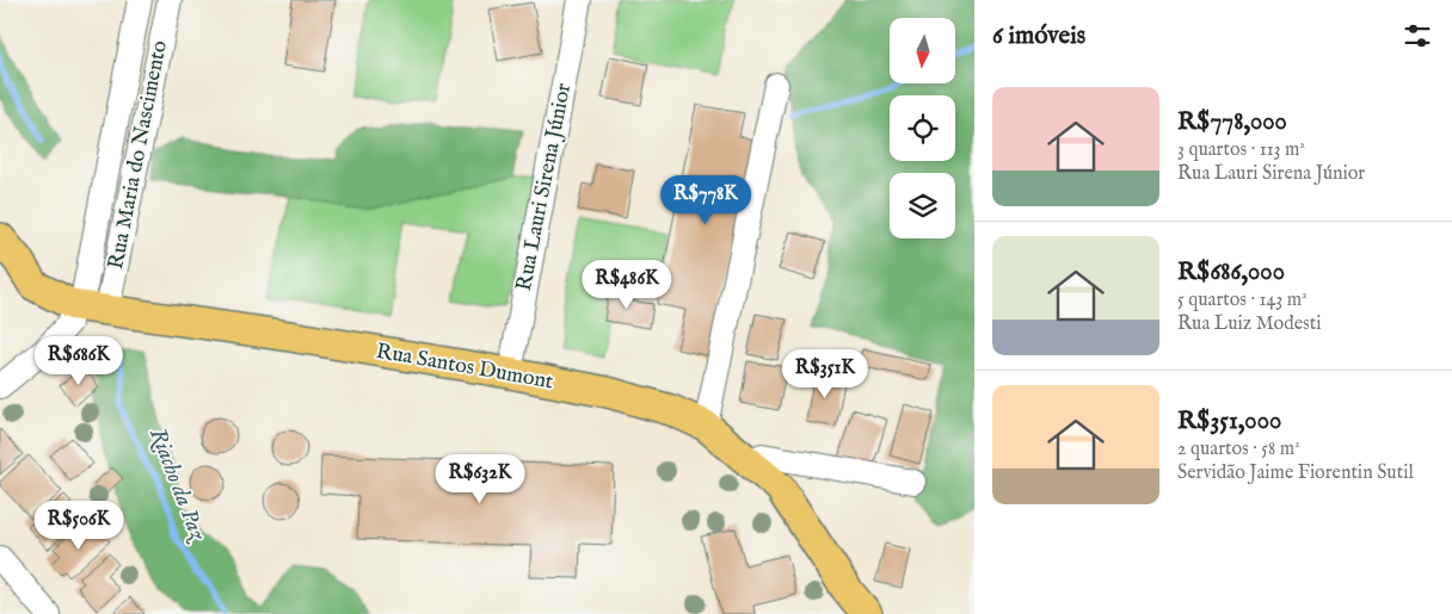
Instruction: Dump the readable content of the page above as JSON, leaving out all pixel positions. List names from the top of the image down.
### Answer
{
  "streets": {
    "main road": ["Rua Santos Dumont"],
    "street": ["Rua Maria do Nascimento", "Rua Lauri Sirena Júnior"]
  },
  "crossings": [
    ["Rua Maria do Nascimento", "Rua Santos Dumont"],
    ["Rua Lauri Sirena Júnior", "Rua Santos Dumont"]
  ],
  "water": ["Riacho da Paz"],
  "north": "bottom",
  "page": {
    "heading": "6 imóveis",
    "list": [
      {
        "name": "R$778,000",
        "note": "3 quartos · 113 m² · Rua Lauri Sirena Júnior"
      },
      {
        "name": "R$686,000",
        "note": "5 quartos · 143 m² · Rua Luiz Modesti"
      },
      {
        "name": "R$351,000",
        "note": "2 quartos · 58 m² · Servidão Jaime Fiorentin Sutil"
      }
    ],
    "price": [
      "R$778K",
      "R$486K",
      "R$686K",
      "R$351K",
      "R$632K",
      "R$506K"
    ]
  }
}
